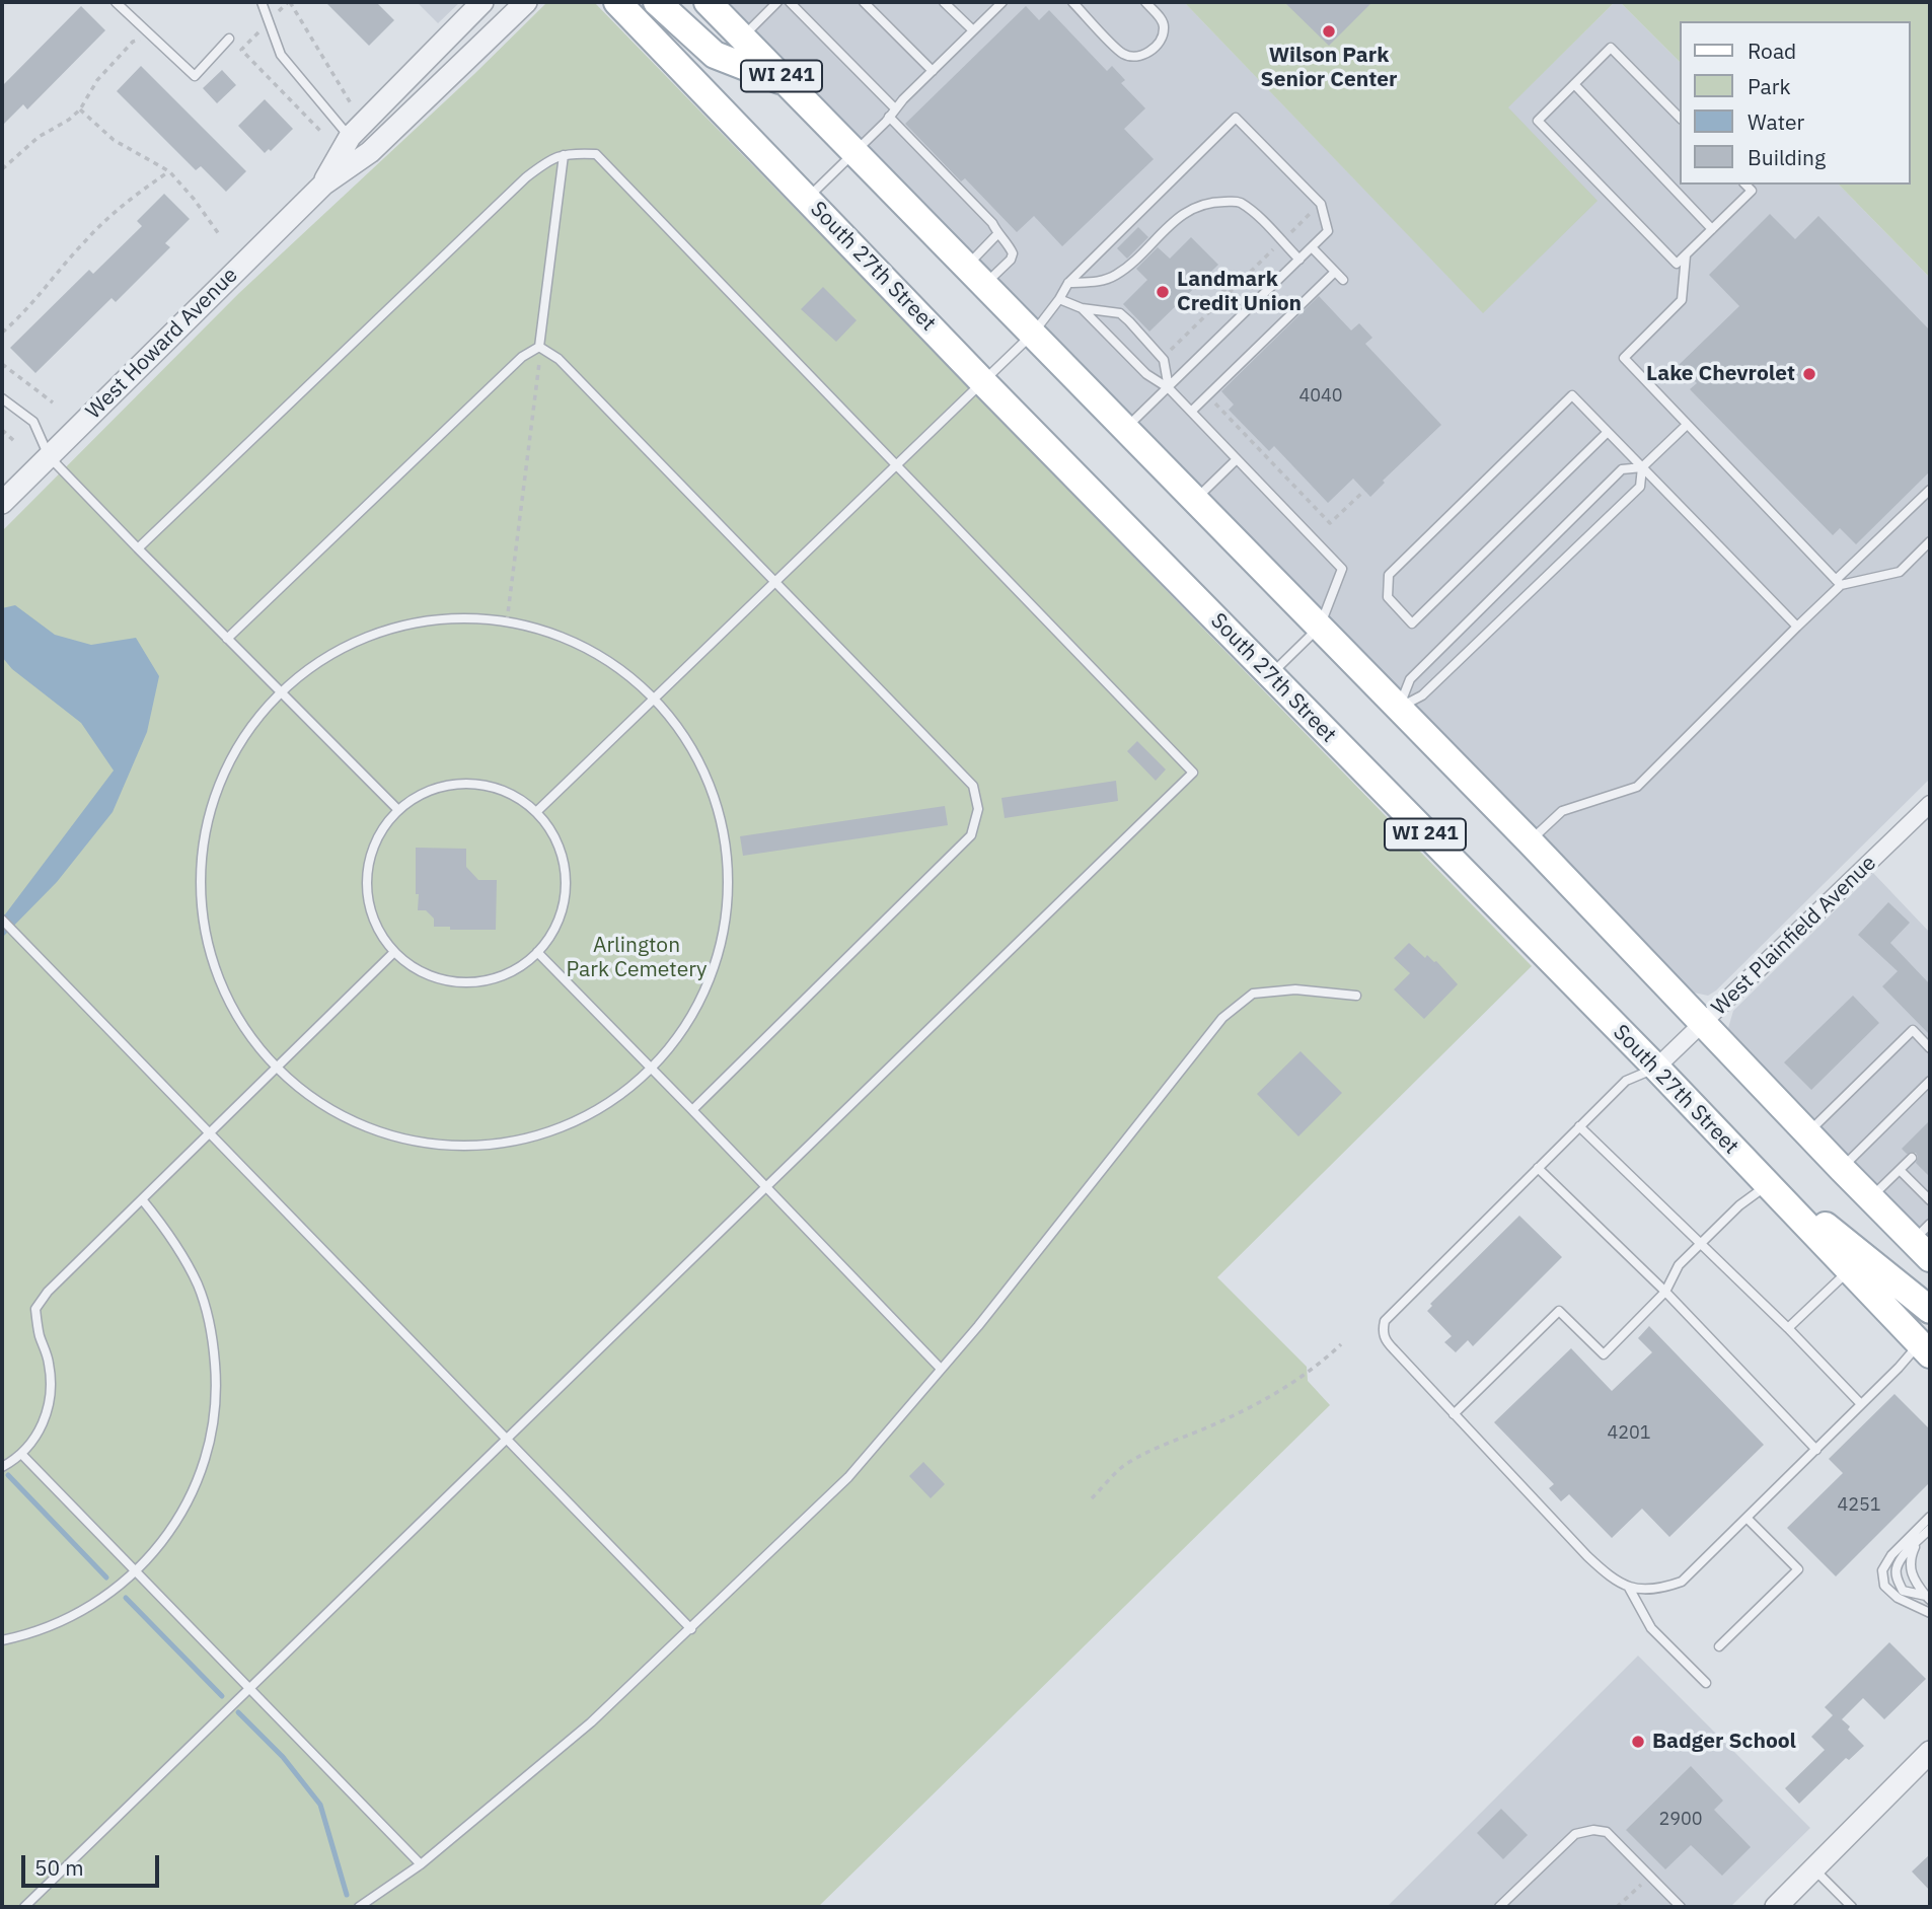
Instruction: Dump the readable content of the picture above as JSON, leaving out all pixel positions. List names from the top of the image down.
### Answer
{
  "streets": {
    "main road": ["WI 241", "South 27th Street"],
    "street": ["West Howard Avenue", "West Plainfield Avenue"]
  },
  "crossings": [
    ["WI 241", "West Plainfield Avenue"],
    ["South 27th Street", "West Plainfield Avenue"]
  ],
  "parks": ["Arlington Park Cemetery"],
  "places": [
    "Wilson Park Senior Center",
    "Landmark Credit Union",
    "Lake Chevrolet",
    "Badger School"
  ],
  "house_numbers": [
    "4040",
    "4201",
    "4251",
    "2900"
  ],
  "legend": [
    "Road",
    "Park",
    "Water",
    "Building"
  ],
  "scale_bar": "50 m"
}
